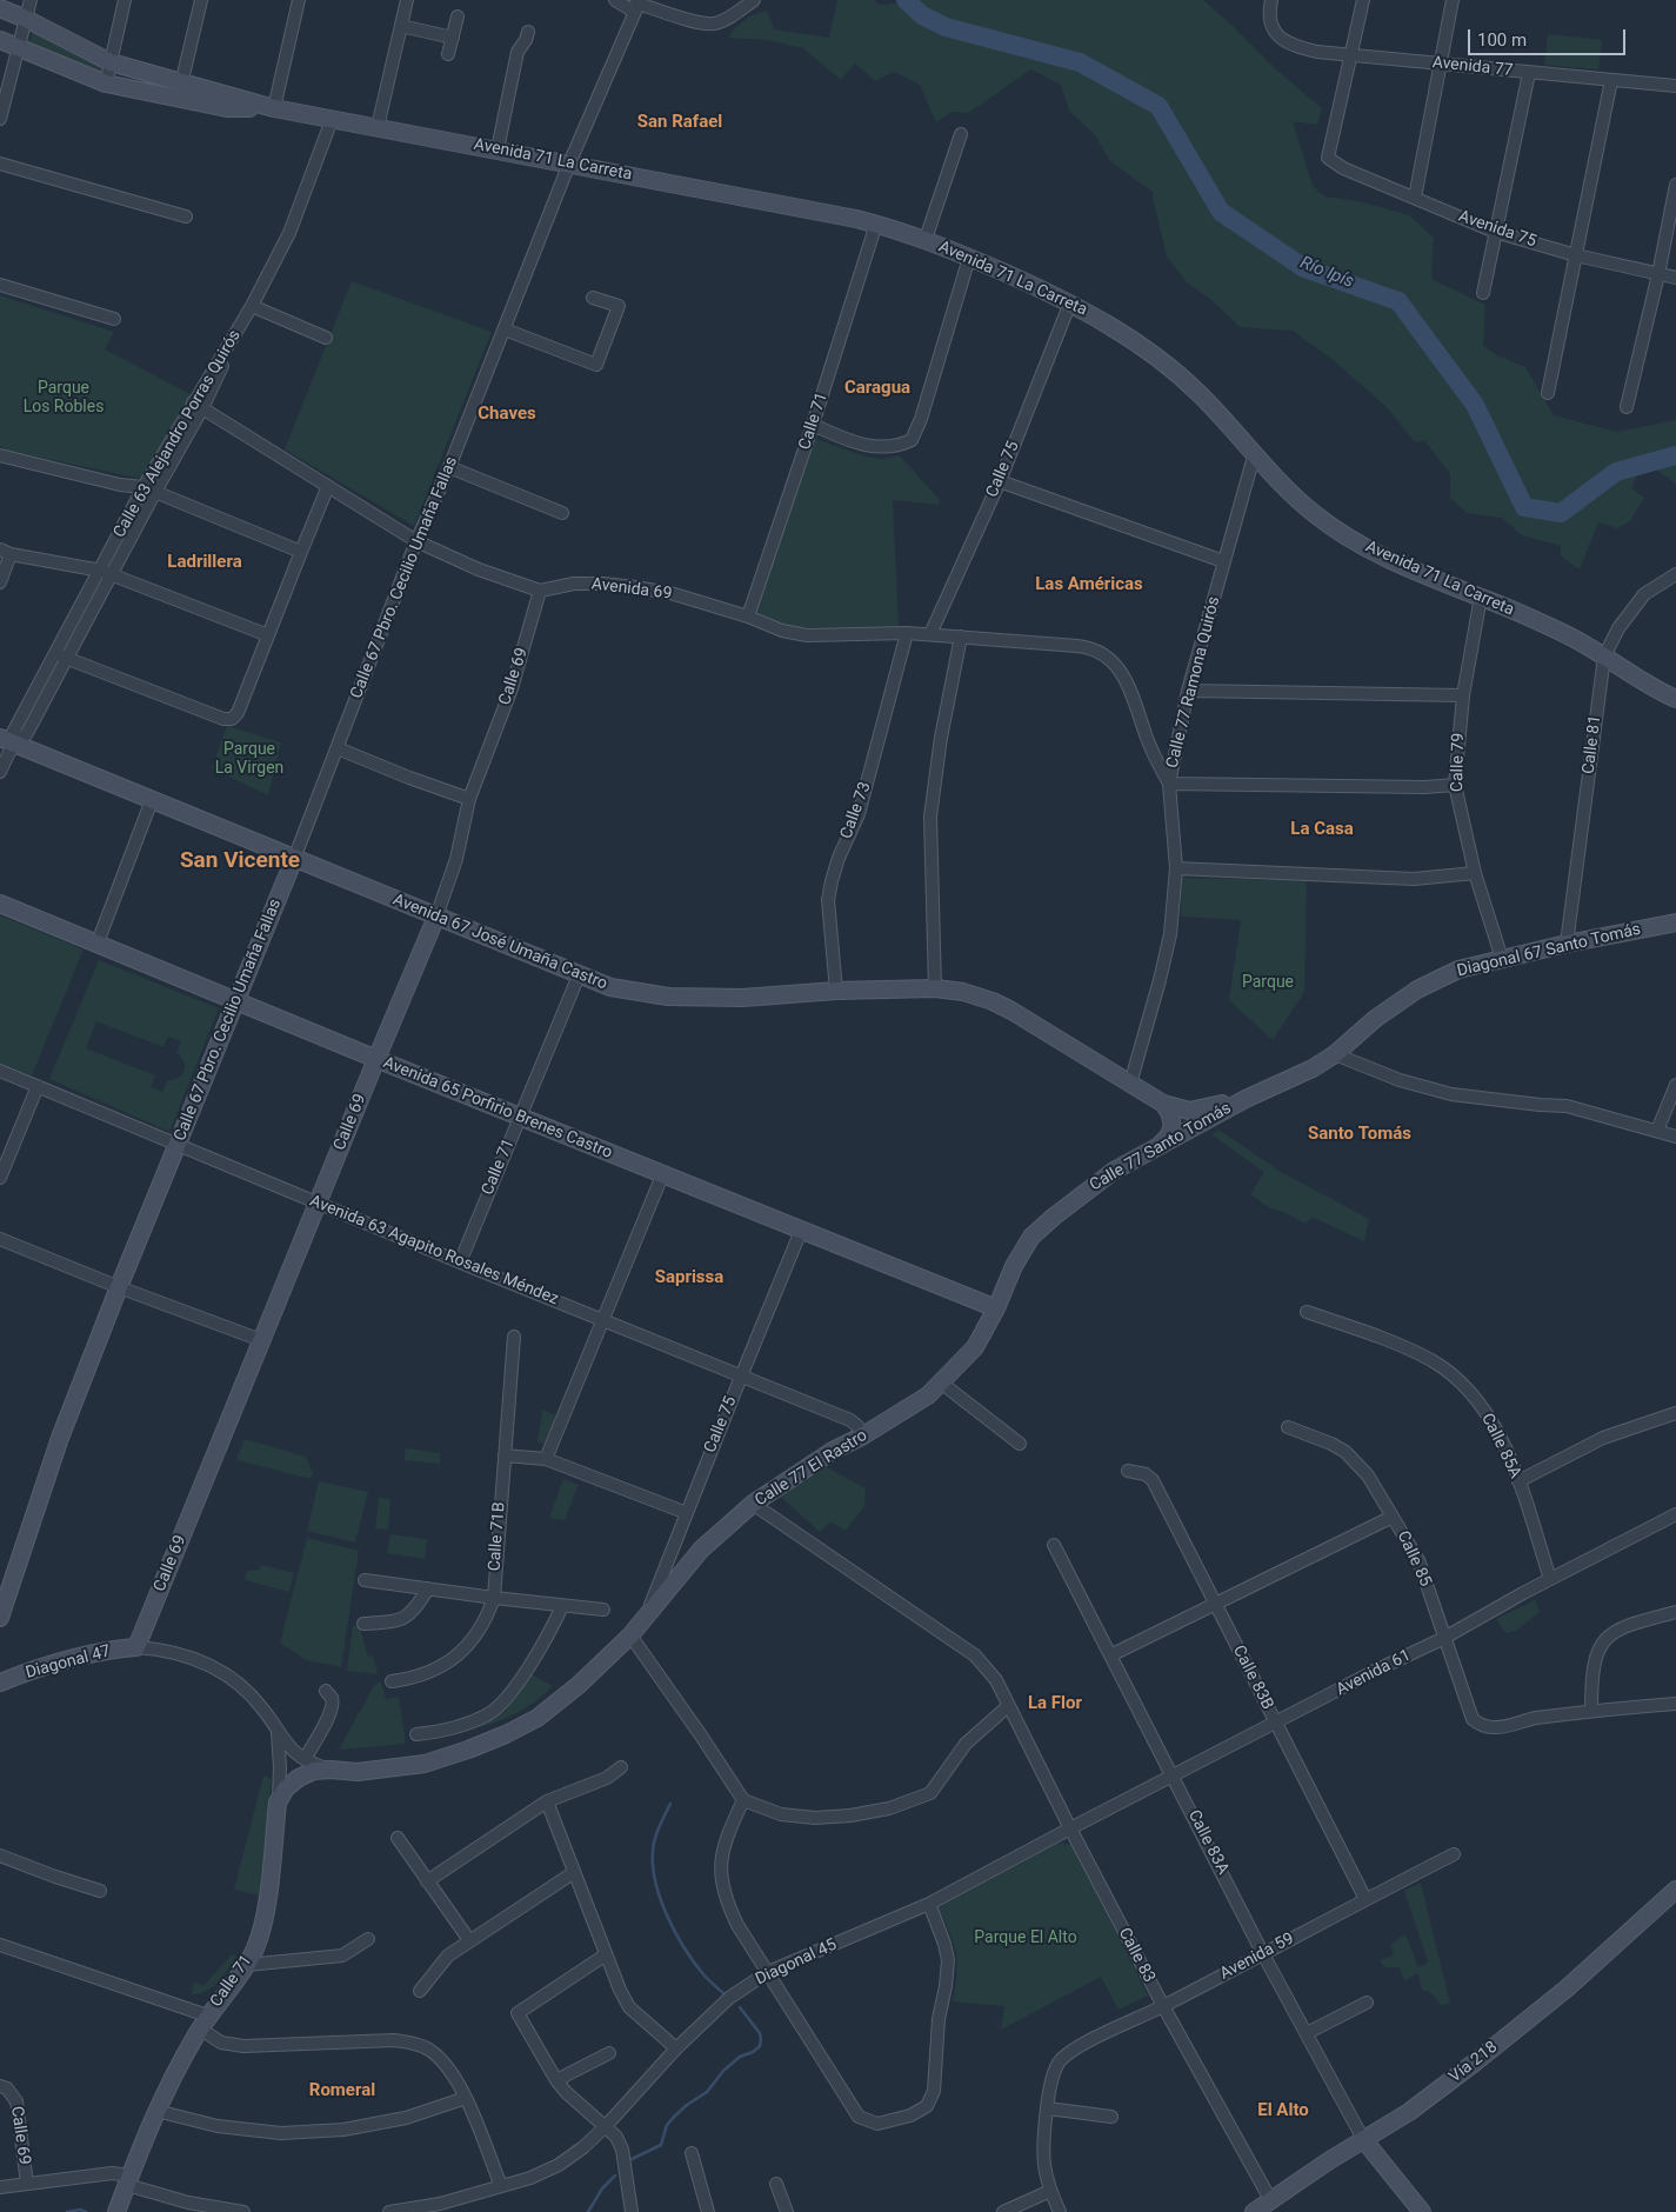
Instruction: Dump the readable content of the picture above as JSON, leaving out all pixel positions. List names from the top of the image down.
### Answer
{
  "streets": {
    "main road": [
      "Avenida 71 La Carreta",
      "Calle 71",
      "Calle 67 Pbro. Cecilio Umaña Fallas",
      "Calle 69",
      "Avenida 67 José Umaña Castro",
      "Diagonal 67 Santo Tomás",
      "Avenida 65 Porfirio Brenes Castro",
      "Calle 77 Santo Tomás",
      "Calle 77 El Rastro",
      "Diagonal 47",
      "Vía 218"
    ],
    "street": [
      "Avenida 77",
      "Avenida 75",
      "Calle 63 Alejandro Porras Quirós",
      "Calle 75",
      "Avenida 69",
      "Calle 77 Ramona Quirós",
      "Calle 81",
      "Calle 79",
      "Calle 73",
      "Avenida 63 Agapito Rosales Méndez",
      "Calle 85A",
      "Calle 71B",
      "Calle 85",
      "Avenida 61",
      "Calle 83B",
      "Calle 83A",
      "Calle 83",
      "Avenida 59",
      "Diagonal 45"
    ]
  },
  "crossings": [
    ["Avenida 77", "Avenida 75"],
    ["Avenida 71 La Carreta", "Calle 71"],
    ["Avenida 71 La Carreta", "Calle 75"],
    ["Avenida 71 La Carreta", "Calle 67 Pbro. Cecilio Umaña Fallas"],
    ["Avenida 71 La Carreta", "Calle 77 Ramona Quirós"],
    ["Avenida 71 La Carreta", "Calle 81"],
    ["Avenida 71 La Carreta", "Calle 79"],
    ["Calle 71", "Avenida 69"],
    ["Calle 71", "Avenida 67 José Umaña Castro"],
    ["Calle 71", "Avenida 65 Porfirio Brenes Castro"],
    ["Calle 71", "Avenida 63 Agapito Rosales Méndez"],
    ["Calle 71", "Calle 77 El Rastro"],
    ["Calle 63 Alejandro Porras Quirós", "Avenida 67 José Umaña Castro"],
    ["Calle 75", "Avenida 69"],
    ["Calle 75", "Avenida 65 Porfirio Brenes Castro"],
    ["Calle 75", "Avenida 63 Agapito Rosales Méndez"],
    ["Calle 75", "Calle 77 El Rastro"],
    ["Calle 67 Pbro. Cecilio Umaña Fallas", "Avenida 67 José Umaña Castro"],
    ["Calle 67 Pbro. Cecilio Umaña Fallas", "Avenida 65 Porfirio Brenes Castro"],
    ["Calle 67 Pbro. Cecilio Umaña Fallas", "Avenida 63 Agapito Rosales Méndez"],
    ["Avenida 69", "Calle 69"],
    ["Avenida 69", "Calle 77 Ramona Quirós"],
    ["Avenida 69", "Calle 73"],
    ["Calle 69", "Avenida 67 José Umaña Castro"],
    ["Calle 69", "Avenida 65 Porfirio Brenes Castro"],
    ["Calle 69", "Avenida 63 Agapito Rosales Méndez"],
    ["Calle 69", "Diagonal 47"],
    ["Calle 77 Ramona Quirós", "Avenida 67 José Umaña Castro"],
    ["Calle 81", "Diagonal 67 Santo Tomás"],
    ["Calle 79", "Diagonal 67 Santo Tomás"],
    ["Calle 73", "Avenida 67 José Umaña Castro"],
    ["Avenida 67 José Umaña Castro", "Diagonal 67 Santo Tomás"],
    ["Avenida 67 José Umaña Castro", "Calle 77 Santo Tomás"],
    ["Diagonal 67 Santo Tomás", "Calle 77 Santo Tomás"],
    ["Avenida 65 Porfirio Brenes Castro", "Calle 77 Santo Tomás"],
    ["Avenida 65 Porfirio Brenes Castro", "Calle 77 El Rastro"],
    ["Calle 77 Santo Tomás", "Calle 77 El Rastro"],
    ["Avenida 63 Agapito Rosales Méndez", "Calle 77 El Rastro"],
    ["Calle 85A", "Avenida 61"],
    ["Calle 85", "Avenida 61"],
    ["Avenida 61", "Calle 83B"],
    ["Avenida 61", "Calle 83A"],
    ["Avenida 61", "Calle 83"],
    ["Avenida 61", "Diagonal 45"],
    ["Calle 83B", "Avenida 59"],
    ["Calle 83A", "Avenida 59"],
    ["Calle 83A", "Vía 218"],
    ["Calle 83", "Avenida 59"],
    ["Calle 83", "Diagonal 45"],
    ["Calle 83", "Vía 218"]
  ],
  "districts": [
    "San Rafael",
    "Caragua",
    "Chaves",
    "Ladrillera",
    "Las Américas",
    "La Casa",
    "San Vicente",
    "Santo Tomás",
    "Saprissa",
    "La Flor",
    "Romeral",
    "El Alto"
  ],
  "water": ["Río Ipís"],
  "parks": [
    "Parque Los Robles",
    "Parque La Virgen",
    "Parque",
    "Parque El Alto"
  ],
  "scale_bar": "100 m"
}
